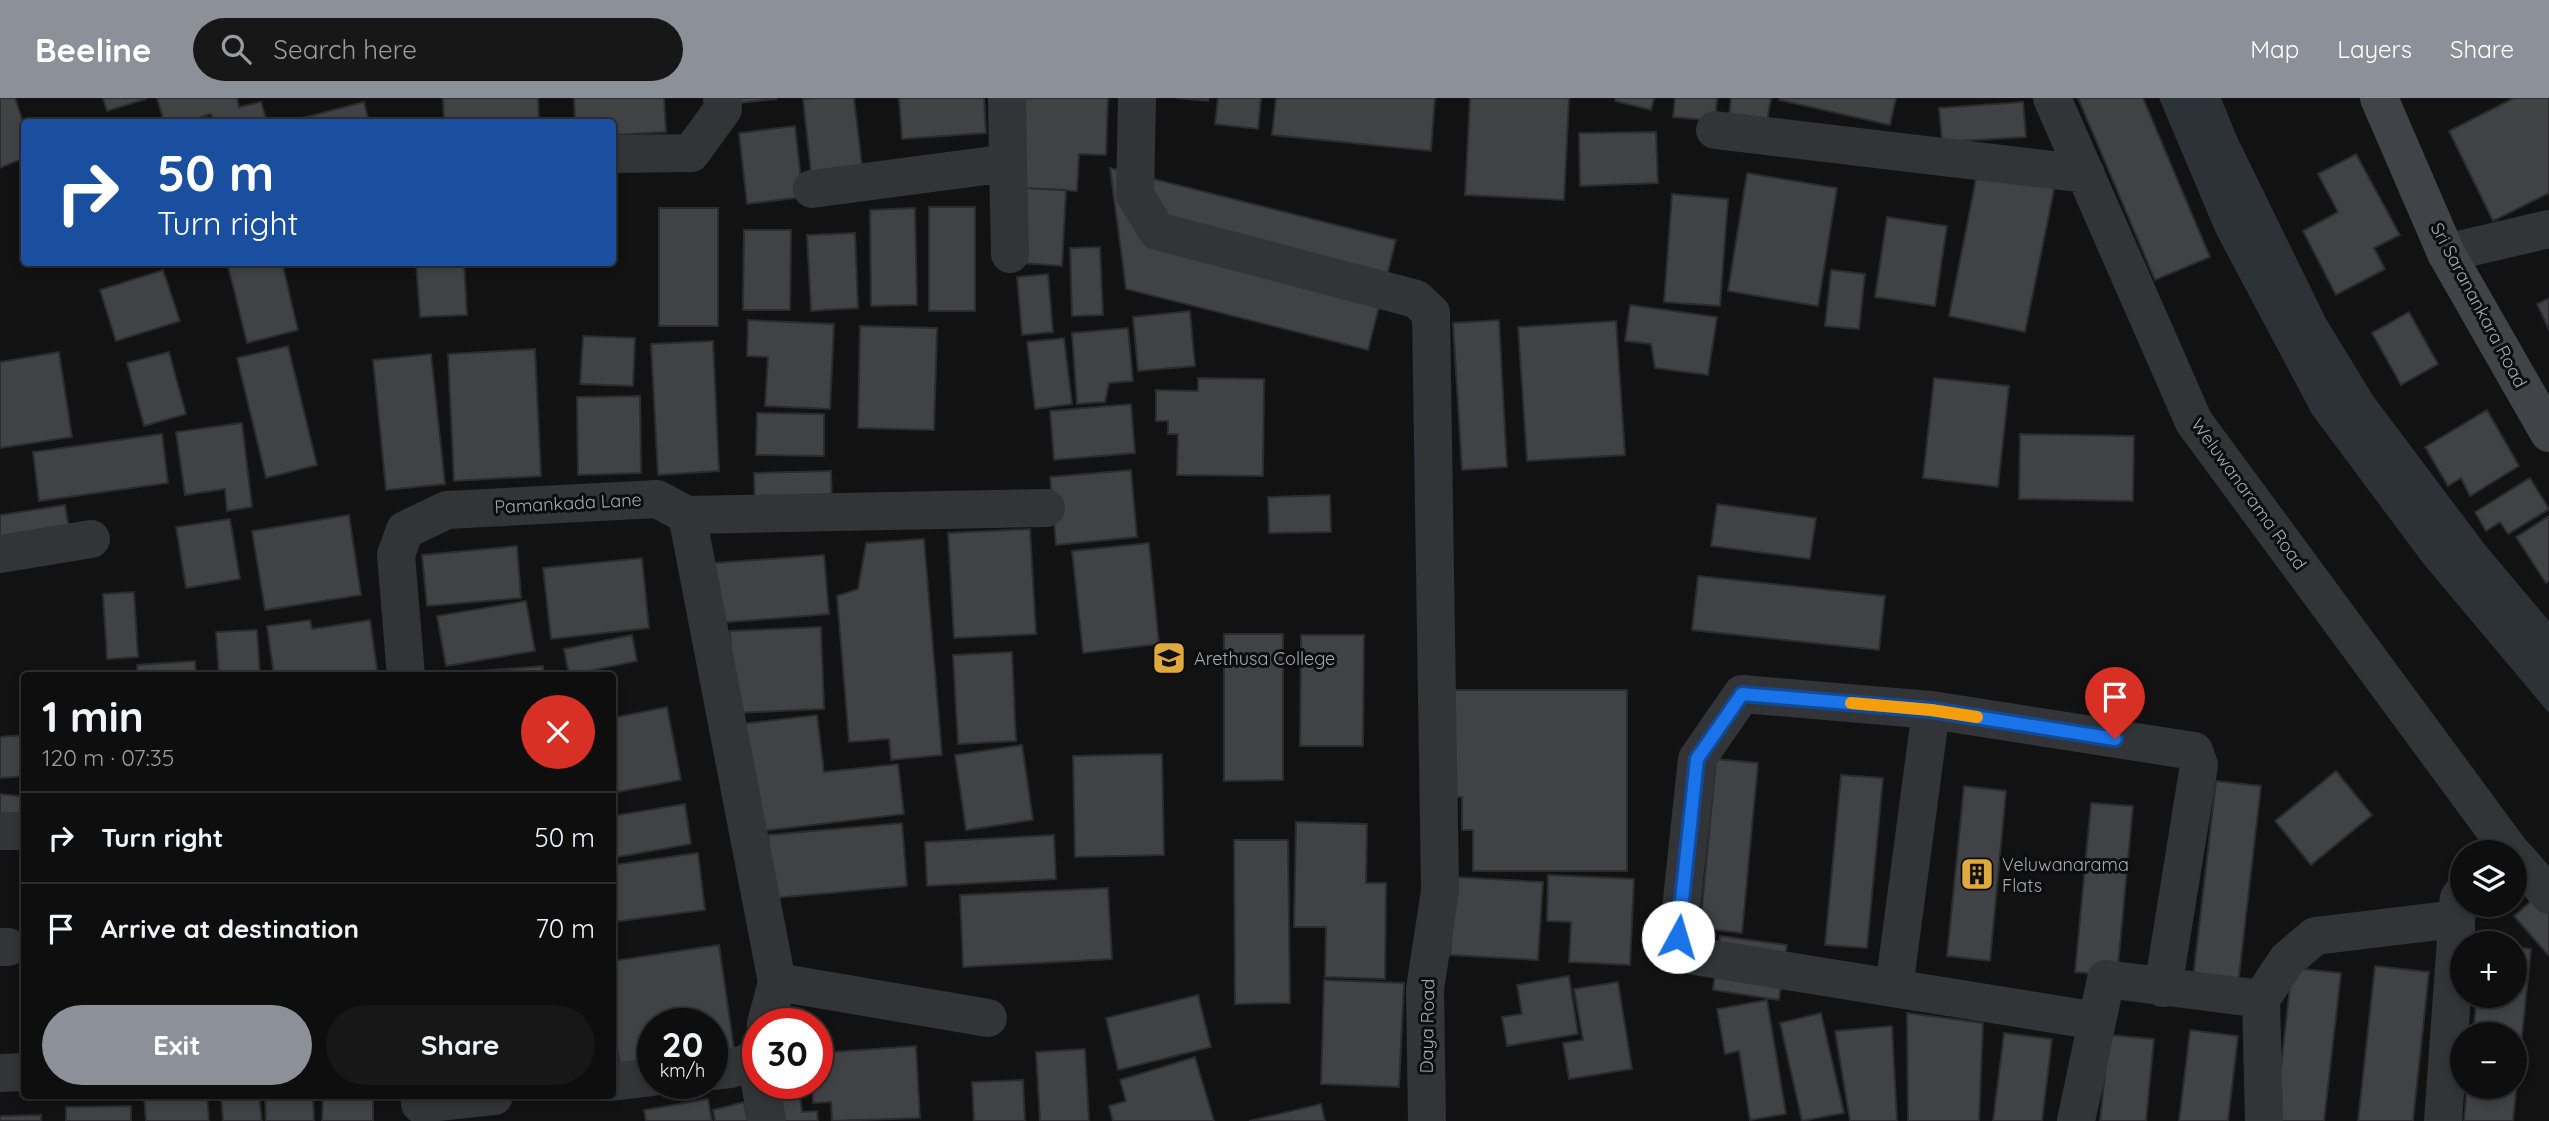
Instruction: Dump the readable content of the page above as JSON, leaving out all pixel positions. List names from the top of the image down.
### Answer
{
  "streets": {
    "main road": ["Sri Saranankara Road"],
    "street": ["Weluwanarama Road", "Pamankada Lane", "Daya Road"]
  },
  "places": {
    "school or university": ["Arethusa College"],
    "building": ["Veluwanarama Flats"]
  },
  "page": {
    "header": "Beeline",
    "search": "Search here",
    "nav": ["Map", "Layers", "Share"],
    "turn": ["50 m", "Turn right"],
    "heading": ["1 min", "120 m · 07:35"],
    "list": [
      {
        "name": "Turn right",
        "value": "50 m"
      },
      {
        "name": "Arrive at destination",
        "value": "70 m"
      }
    ],
    "map_buttons": ["+", "−"],
    "buttons": ["Exit", "Share"],
    "speed": "20 km/h",
    "limit": "30"
  }
}
